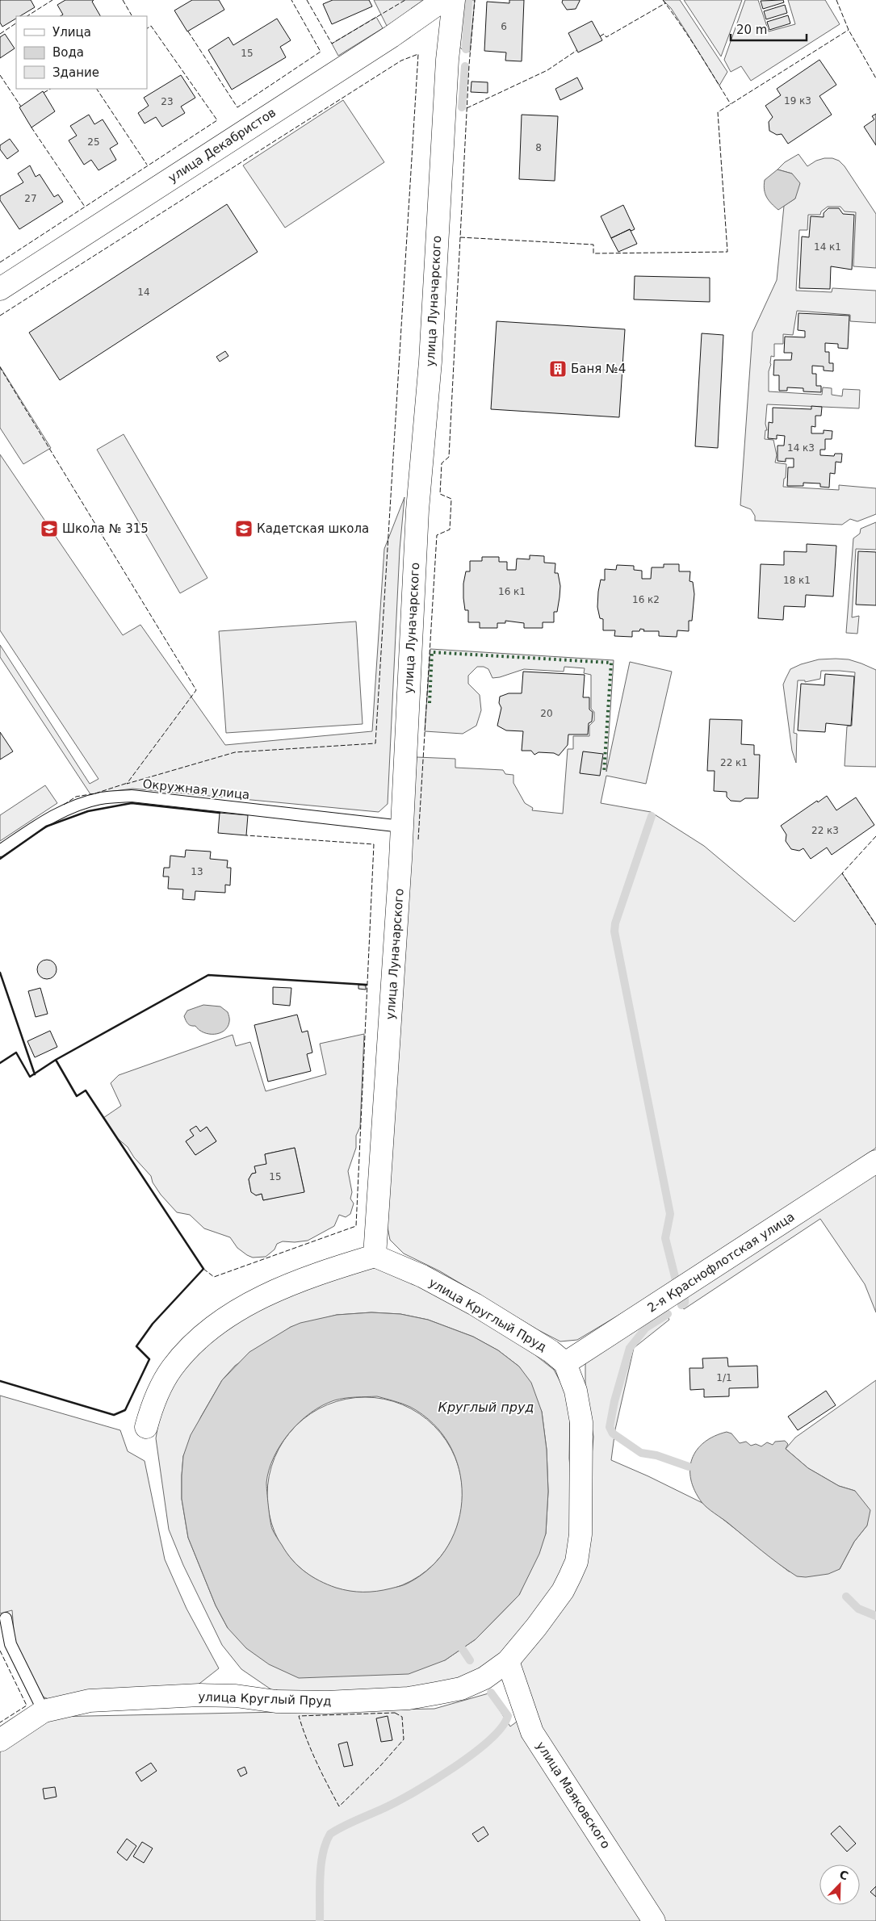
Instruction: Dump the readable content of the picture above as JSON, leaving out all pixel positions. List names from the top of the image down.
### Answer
{
  "streets": {
    "street": [
      "улица Декабристов",
      "улица Луначарского",
      "2-я Краснофлотская улица",
      "улица Круглый Пруд",
      "улица Маяковского"
    ],
    "lane": ["Окружная улица"]
  },
  "crossings": [
    ["улица Луначарского", "Окружная улица"],
    ["улица Луначарского", "улица Круглый Пруд"],
    ["2-я Краснофлотская улица", "улица Круглый Пруд"],
    ["улица Круглый Пруд", "улица Маяковского"]
  ],
  "water": ["Круглый пруд"],
  "places": {
    "building": ["Баня №4"],
    "school or university": ["Школа № 315", "Кадетская школа"]
  },
  "house_numbers": [
    "6",
    "15",
    "19 к3",
    "23",
    "25",
    "8",
    "27",
    "14 к1",
    "14",
    "14 к3",
    "18 к1",
    "16 к1",
    "16 к2",
    "20",
    "22 к1",
    "22 к3",
    "13",
    "15",
    "1/1"
  ],
  "legend": ["Улица", "Вода", "Здание"],
  "scale_bar": "20 m",
  "north": "top right"
}
